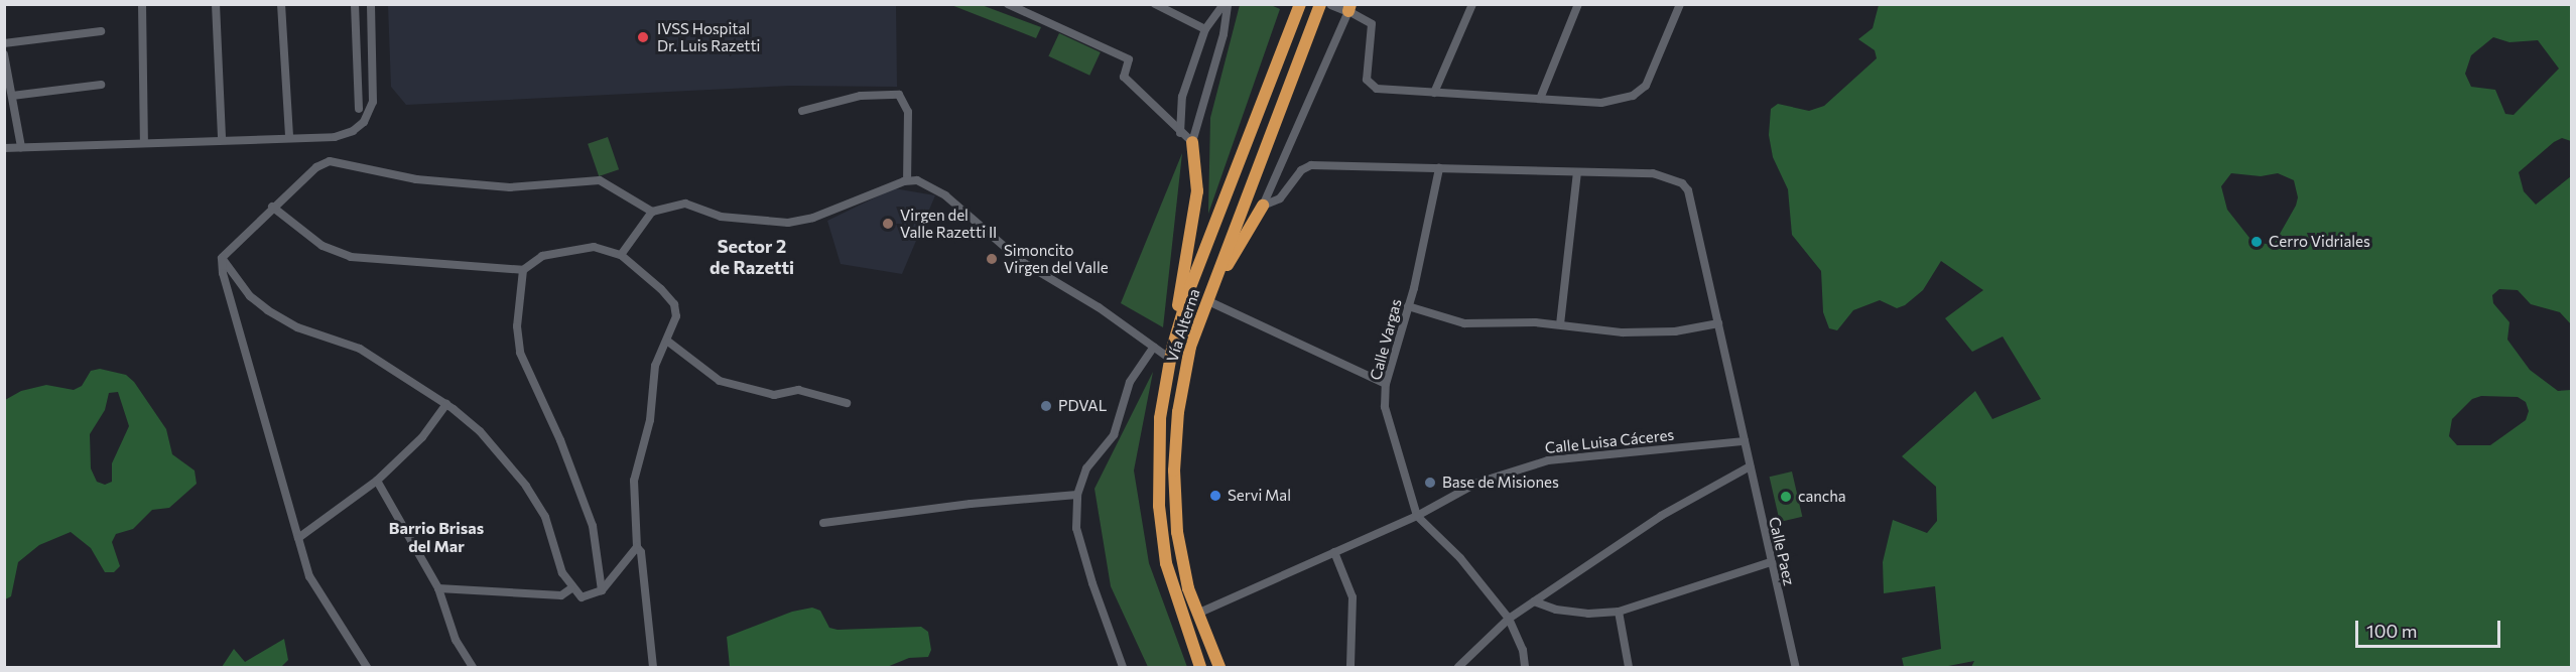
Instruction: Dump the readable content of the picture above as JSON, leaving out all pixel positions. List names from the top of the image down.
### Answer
{
  "streets": {
    "highway": ["Vía Alterna"],
    "street": ["Calle Vargas", "Calle Luisa Cáceres", "Calle Paez"]
  },
  "crossings": [
    ["Vía Alterna", "Calle Luisa Cáceres"],
    ["Calle Vargas", "Calle Luisa Cáceres"],
    ["Calle Luisa Cáceres", "Calle Paez"]
  ],
  "districts": ["Sector 2 de Razetti", "Barrio Brisas del Mar"],
  "places": [
    "IVSS Hospital Dr. Luis Razetti",
    "Virgen del Valle Razetti II",
    "Cerro Vidriales",
    "Simoncito Virgen del Valle",
    "PDVAL",
    "Base de Misiones",
    "Servi Mal",
    "cancha"
  ],
  "scale_bar": "100 m"
}
